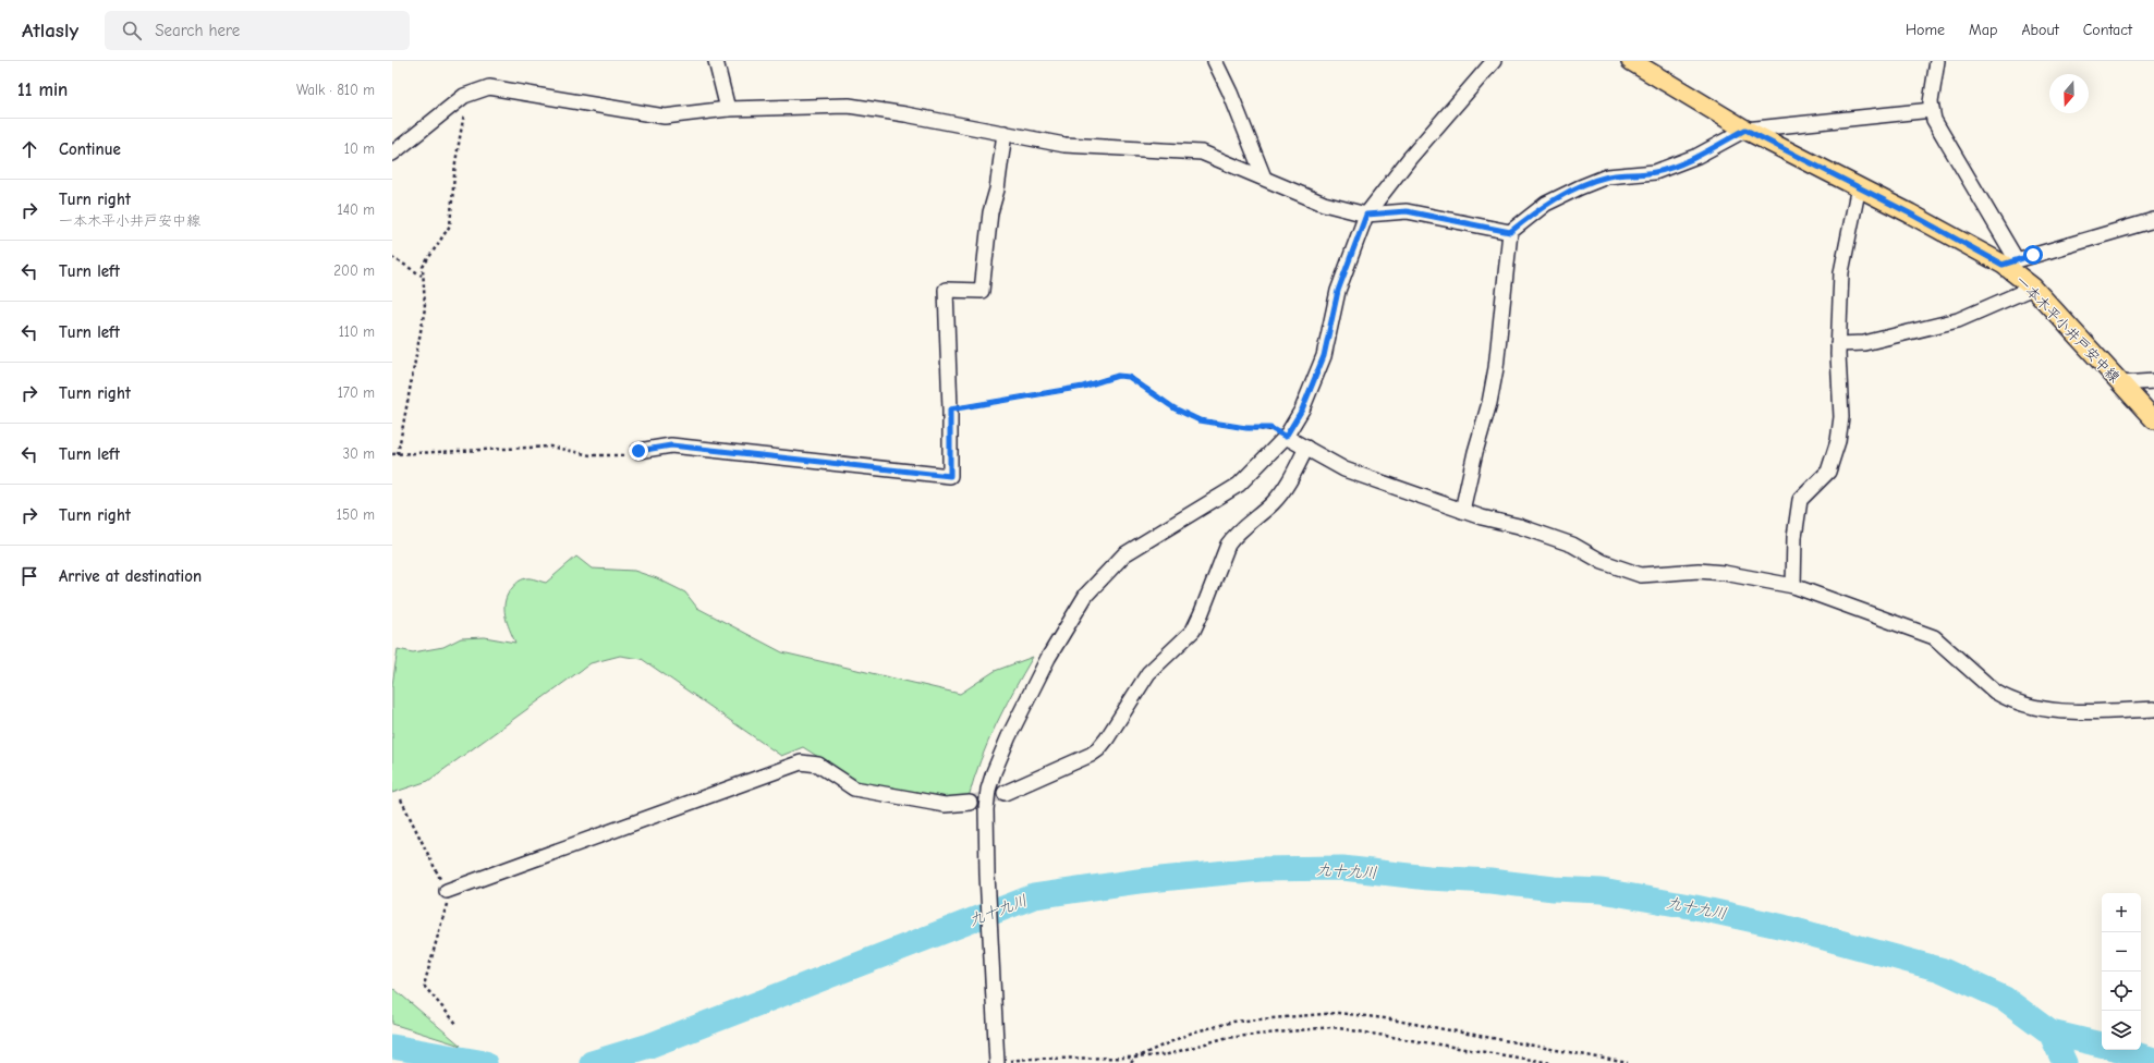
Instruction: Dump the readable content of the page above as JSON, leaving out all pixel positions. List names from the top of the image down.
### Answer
{
  "streets": {
    "main road": ["一本木平小井戸安中線"]
  },
  "water": ["九十九川"],
  "north": "bottom",
  "page": {
    "header": "Atlasly",
    "search": "Search here",
    "nav": [
      "Home",
      "Map",
      "About",
      "Contact"
    ],
    "heading": ["11 min", "Walk · 810 m"],
    "list": [
      ["Continue", "10 m"],
      ["Turn right", "一本木平小井戸安中線", "140 m"],
      ["Turn left", "200 m"],
      ["Turn left", "110 m"],
      ["Turn right", "170 m"],
      ["Turn left", "30 m"],
      ["Turn right", "150 m"],
      "Arrive at destination"
    ],
    "map_buttons": ["+", "−"]
  }
}
